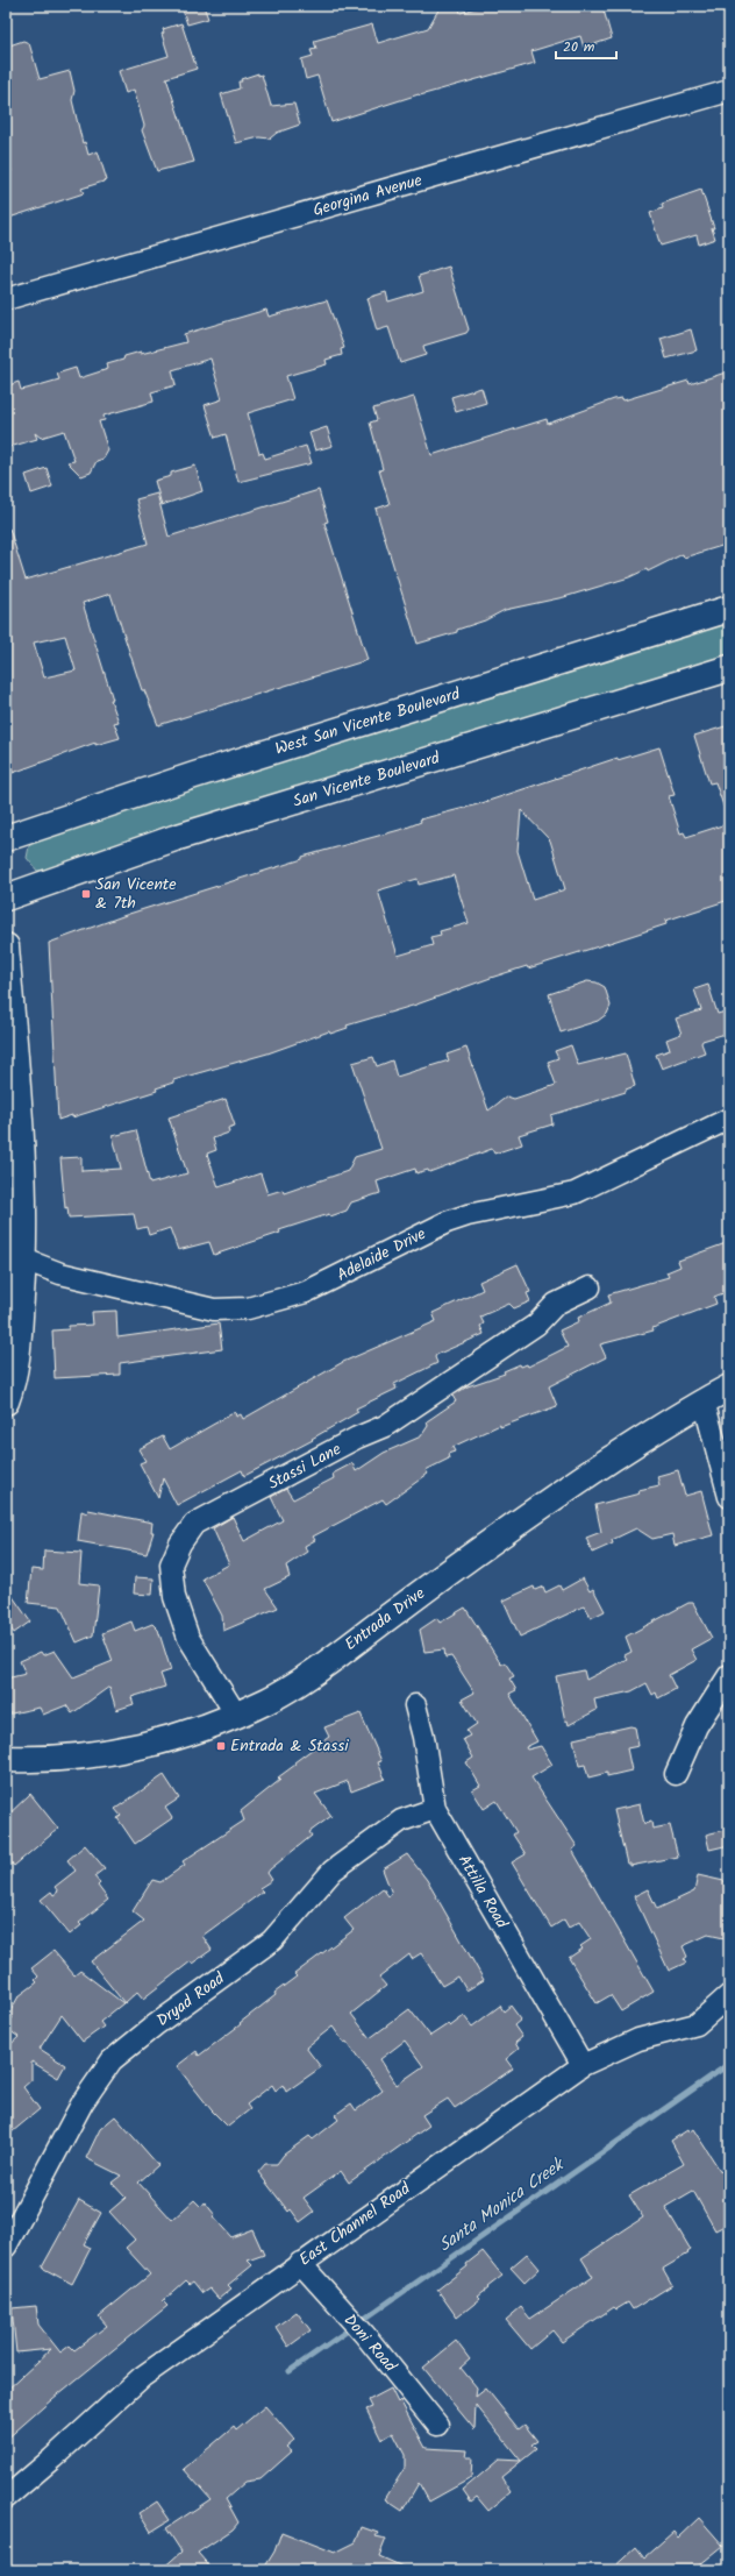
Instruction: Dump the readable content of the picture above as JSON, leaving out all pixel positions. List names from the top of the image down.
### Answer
{
  "streets": {
    "main road": ["West San Vicente Boulevard", "San Vicente Boulevard", "Entrada Drive"],
    "street": [
      "Georgina Avenue",
      "Adelaide Drive",
      "Stassi Lane",
      "Attilla Road",
      "Dryad Road",
      "East Channel Road",
      "Doni Road"
    ]
  },
  "crossings": [
    ["Stassi Lane", "Entrada Drive"],
    ["Attilla Road", "Dryad Road"],
    ["Attilla Road", "East Channel Road"],
    ["East Channel Road", "Doni Road"]
  ],
  "water": ["Santa Monica Creek"],
  "places": {
    "transit": ["San Vicente & 7th", "Entrada & Stassi"]
  },
  "scale_bar": "20 m"
}
